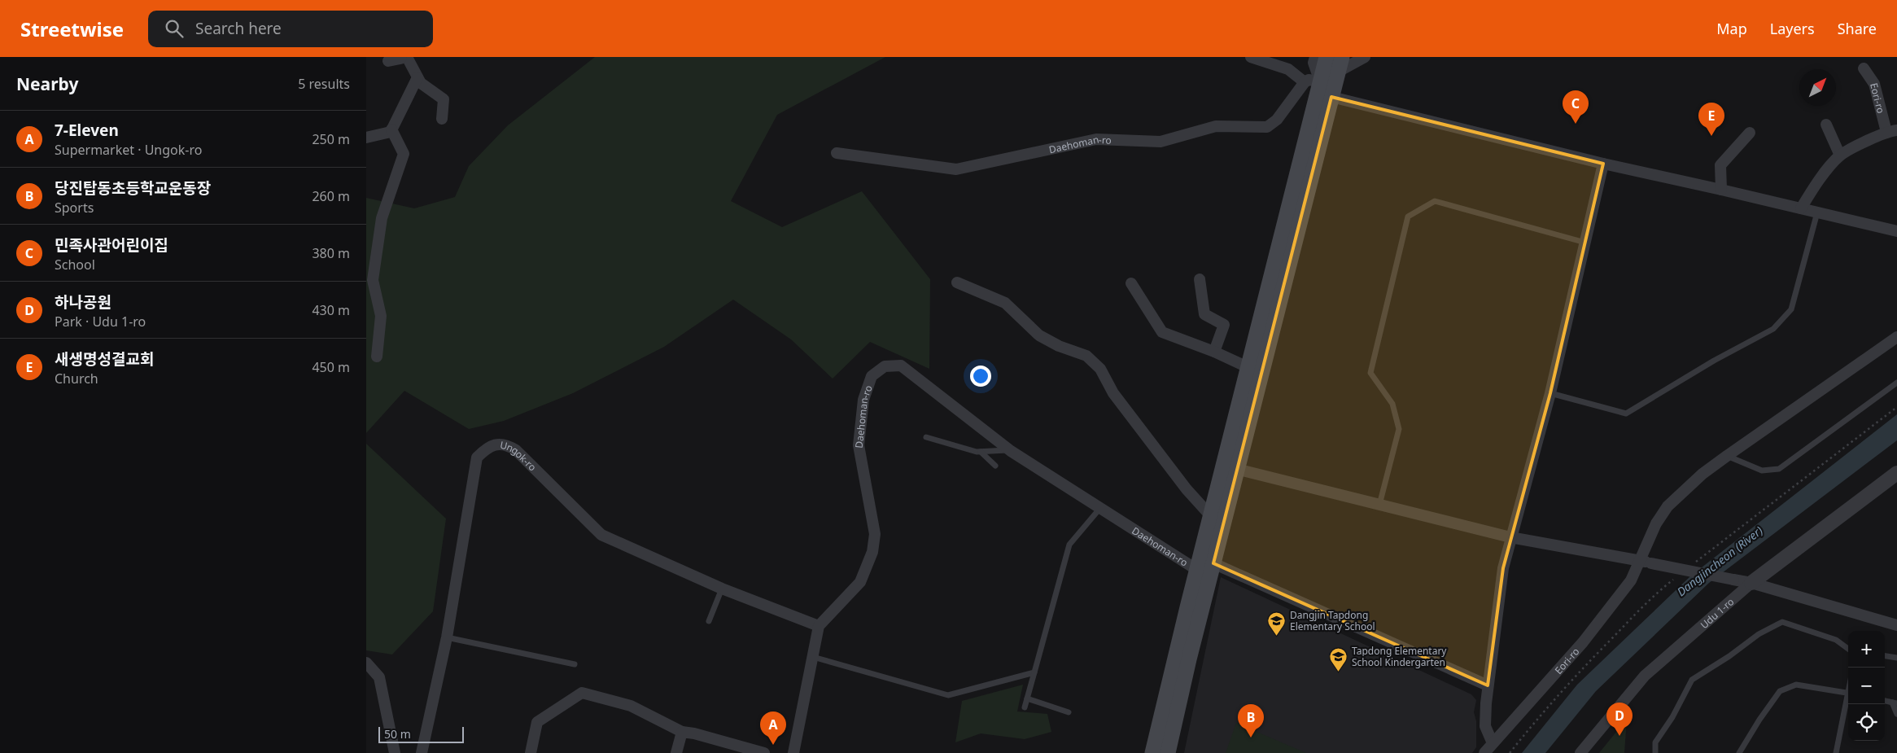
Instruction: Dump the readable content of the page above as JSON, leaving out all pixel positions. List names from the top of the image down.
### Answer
{
  "streets": {
    "main road": ["Daehoman-ro"],
    "street": ["Eori-ro", "Ungok-ro", "Udu 1-ro"]
  },
  "crossings": [
    ["Daehoman-ro", "Ungok-ro"]
  ],
  "water": ["Dangjincheon (River)"],
  "places": {
    "school or university": ["Dangjin Tapdong Elementary School", "Tapdong Elementary School Kindergarten"]
  },
  "scale_bar": "50 m",
  "north": "top right",
  "page": {
    "header": "Streetwise",
    "search": "Search here",
    "nav": ["Map", "Layers", "Share"],
    "heading": ["Nearby", "5 results"],
    "pins": [
      "C",
      "E",
      "D",
      "B",
      "A"
    ],
    "list": [
      {
        "mark": "A",
        "name": "7-Eleven",
        "note": "Supermarket · Ungok-ro",
        "value": "250 m"
      },
      {
        "mark": "B",
        "name": "당진탑동초등학교운동장",
        "note": "Sports",
        "value": "260 m"
      },
      {
        "mark": "C",
        "name": "민족사관어린이집",
        "note": "School",
        "value": "380 m"
      },
      {
        "mark": "D",
        "name": "하나공원",
        "note": "Park · Udu 1-ro",
        "value": "430 m"
      },
      {
        "mark": "E",
        "name": "새생명성결교회",
        "note": "Church",
        "value": "450 m"
      }
    ],
    "map_buttons": ["+", "−"],
    "scale": "50 m"
  }
}
